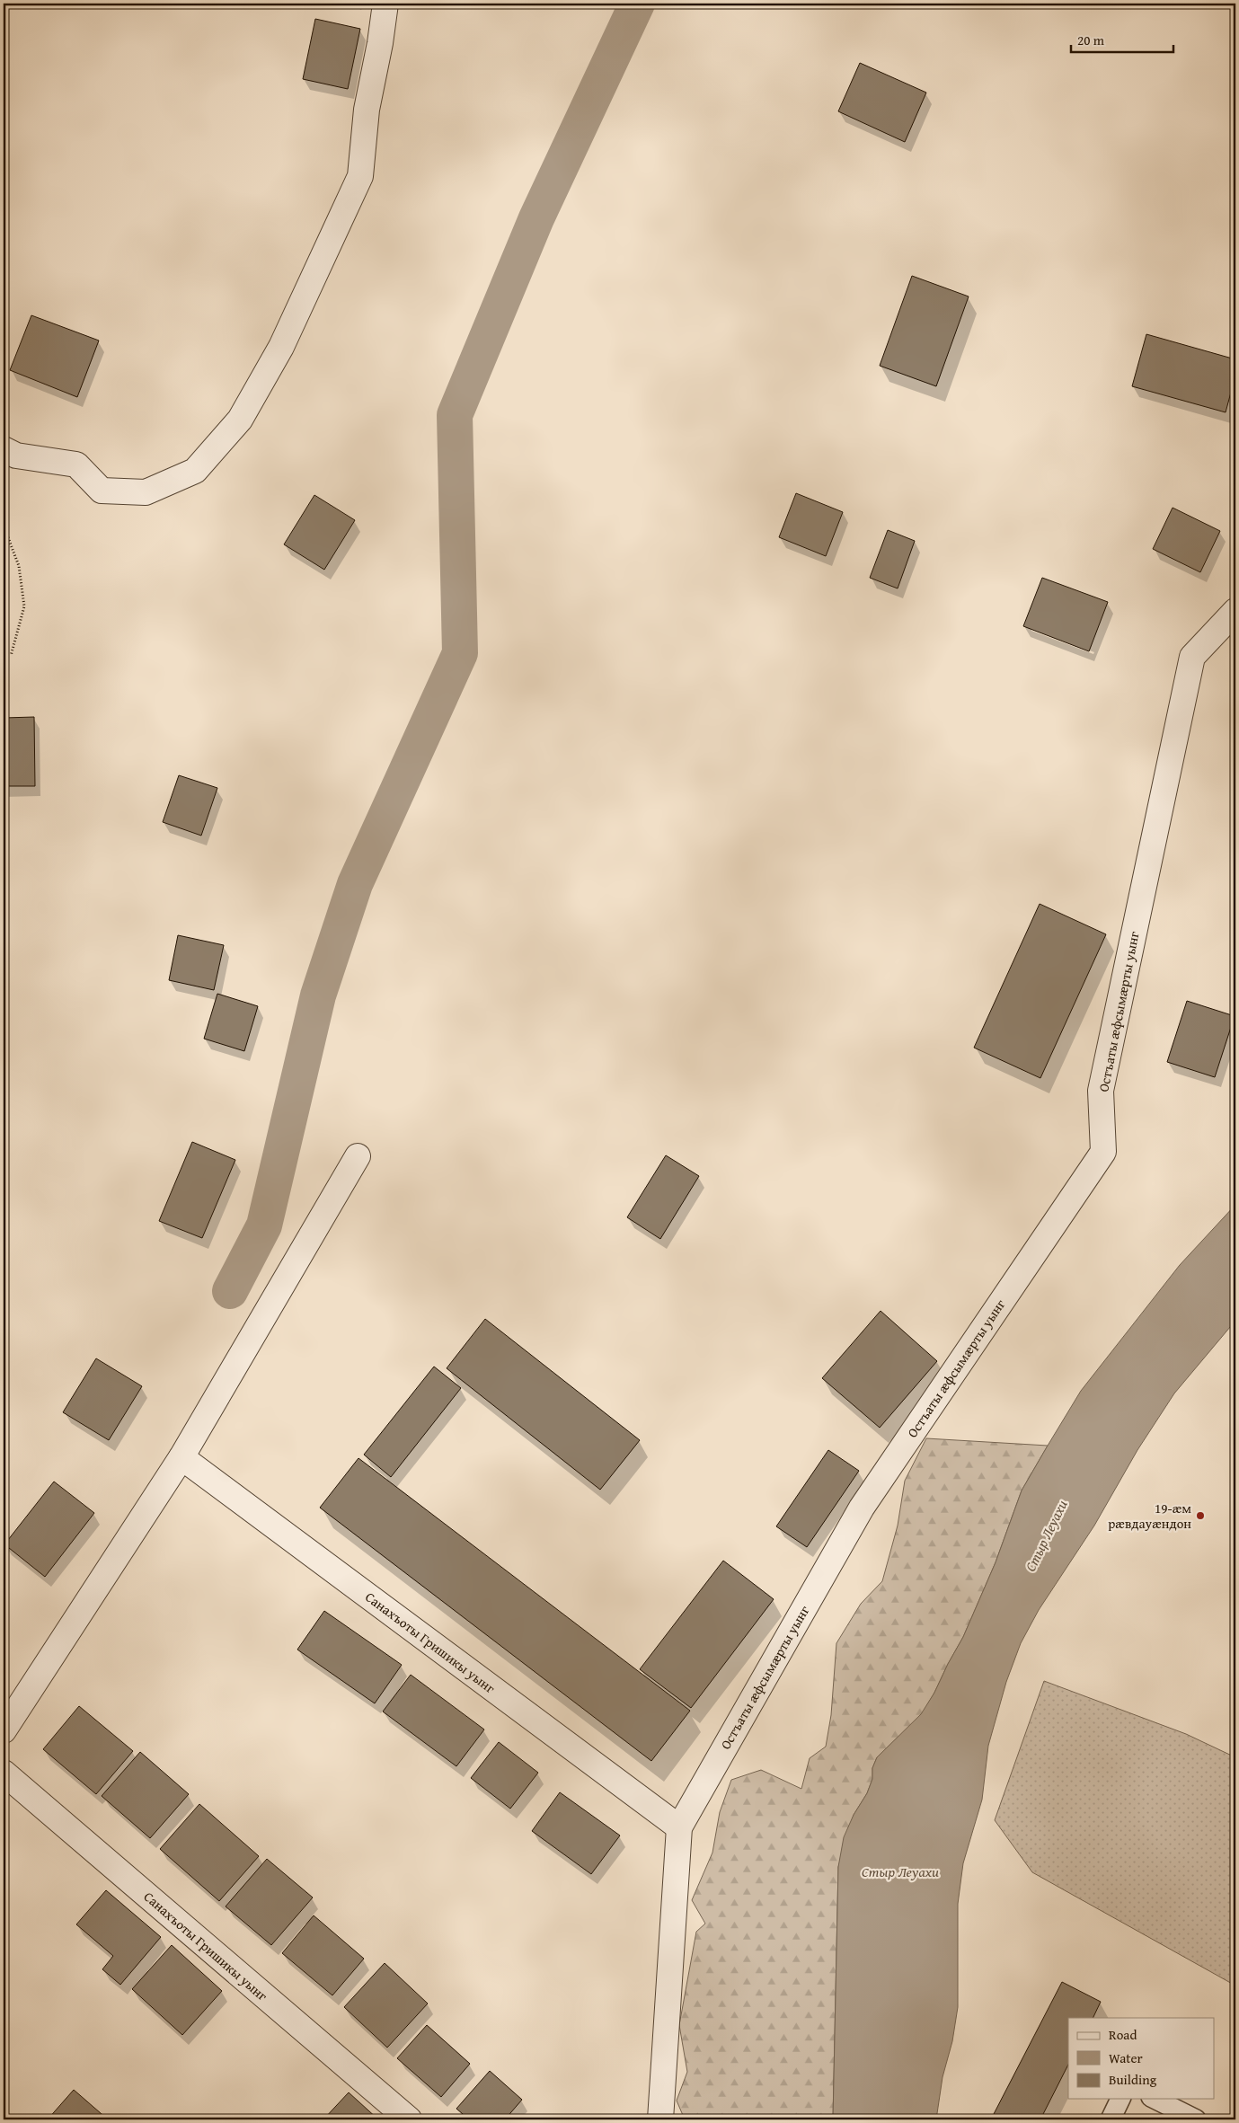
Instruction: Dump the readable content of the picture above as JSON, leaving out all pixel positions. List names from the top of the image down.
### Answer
{
  "streets": {
    "street": ["Остъаты æфсымæрты уынг", "Санахъоты Гришикы уынг"]
  },
  "crossings": [
    ["Остъаты æфсымæрты уынг", "Санахъоты Гришикы уынг"]
  ],
  "water": ["Стыр Леуахи"],
  "places": ["19-æм рӕвдауӕндон"],
  "legend": ["Road", "Water", "Building"],
  "scale_bar": "20 m"
}
